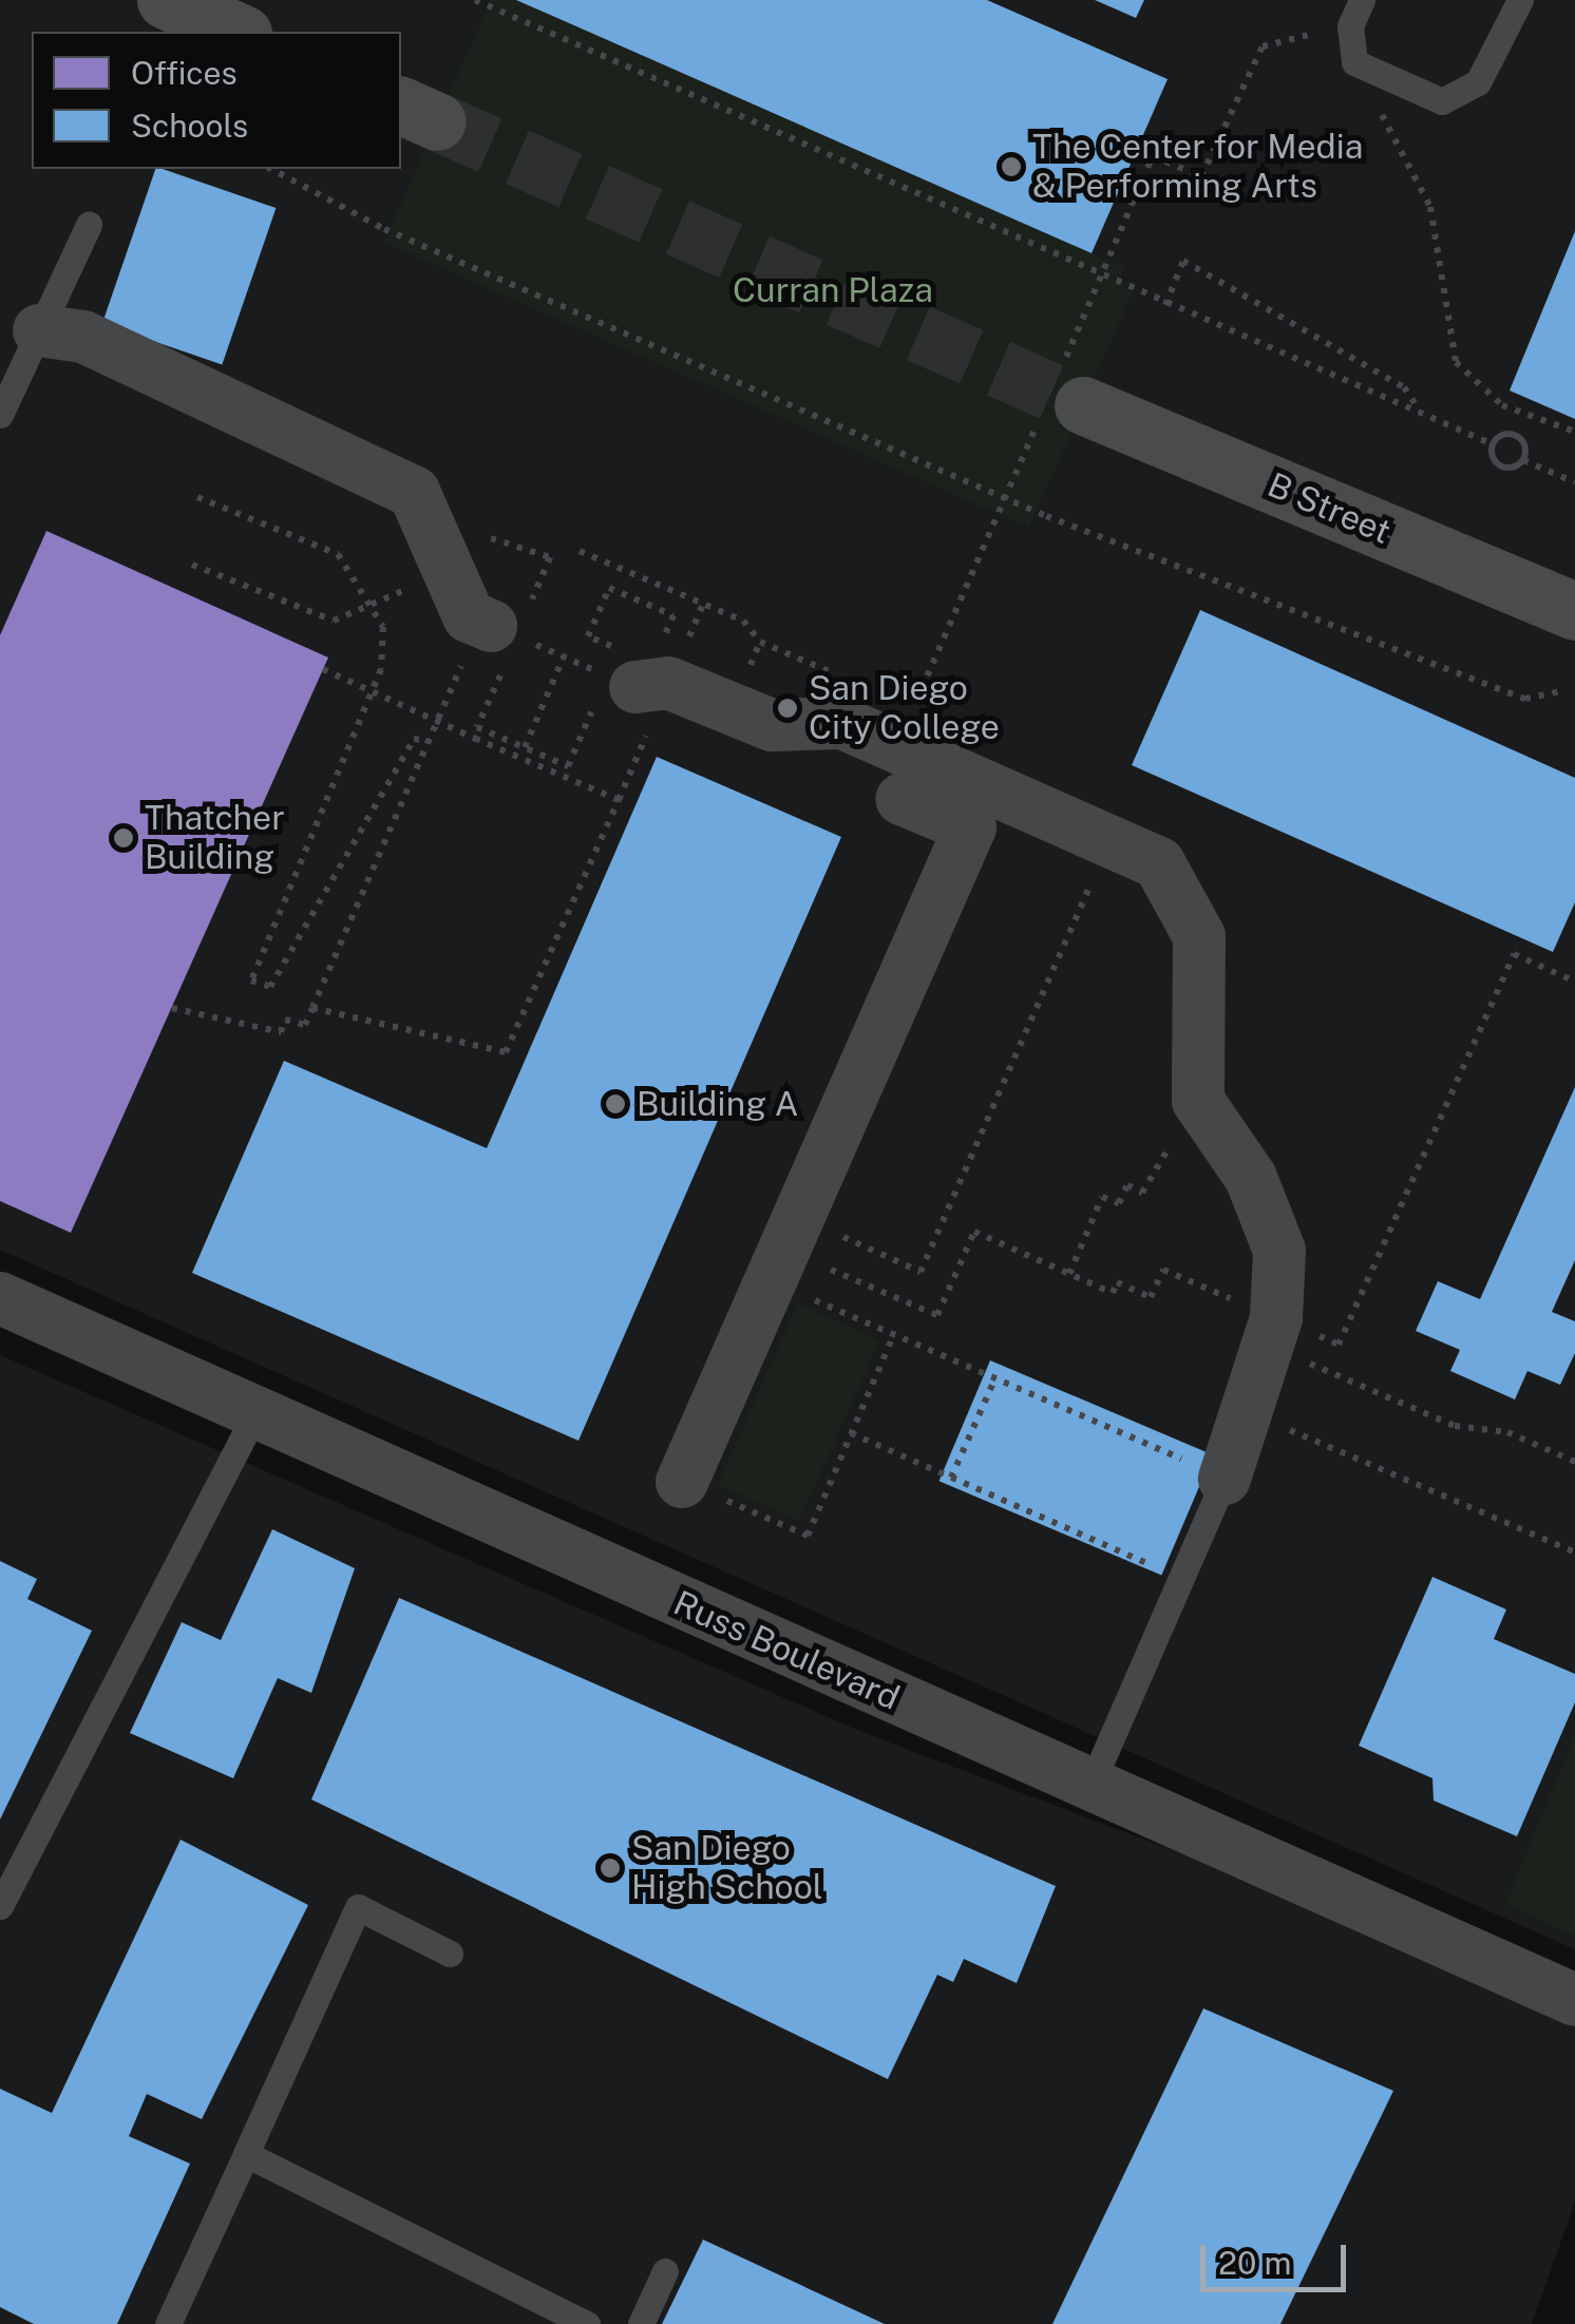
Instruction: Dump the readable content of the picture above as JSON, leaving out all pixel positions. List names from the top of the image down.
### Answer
{
  "streets": {
    "main road": ["B Street"],
    "street": ["Russ Boulevard"]
  },
  "parks": ["Curran Plaza"],
  "places": [
    "The Center for Media & Performing Arts",
    "San Diego City College",
    "Thatcher Building",
    "Building A",
    "San Diego High School"
  ],
  "legend": ["Offices", "Schools"],
  "scale_bar": "20 m"
}
